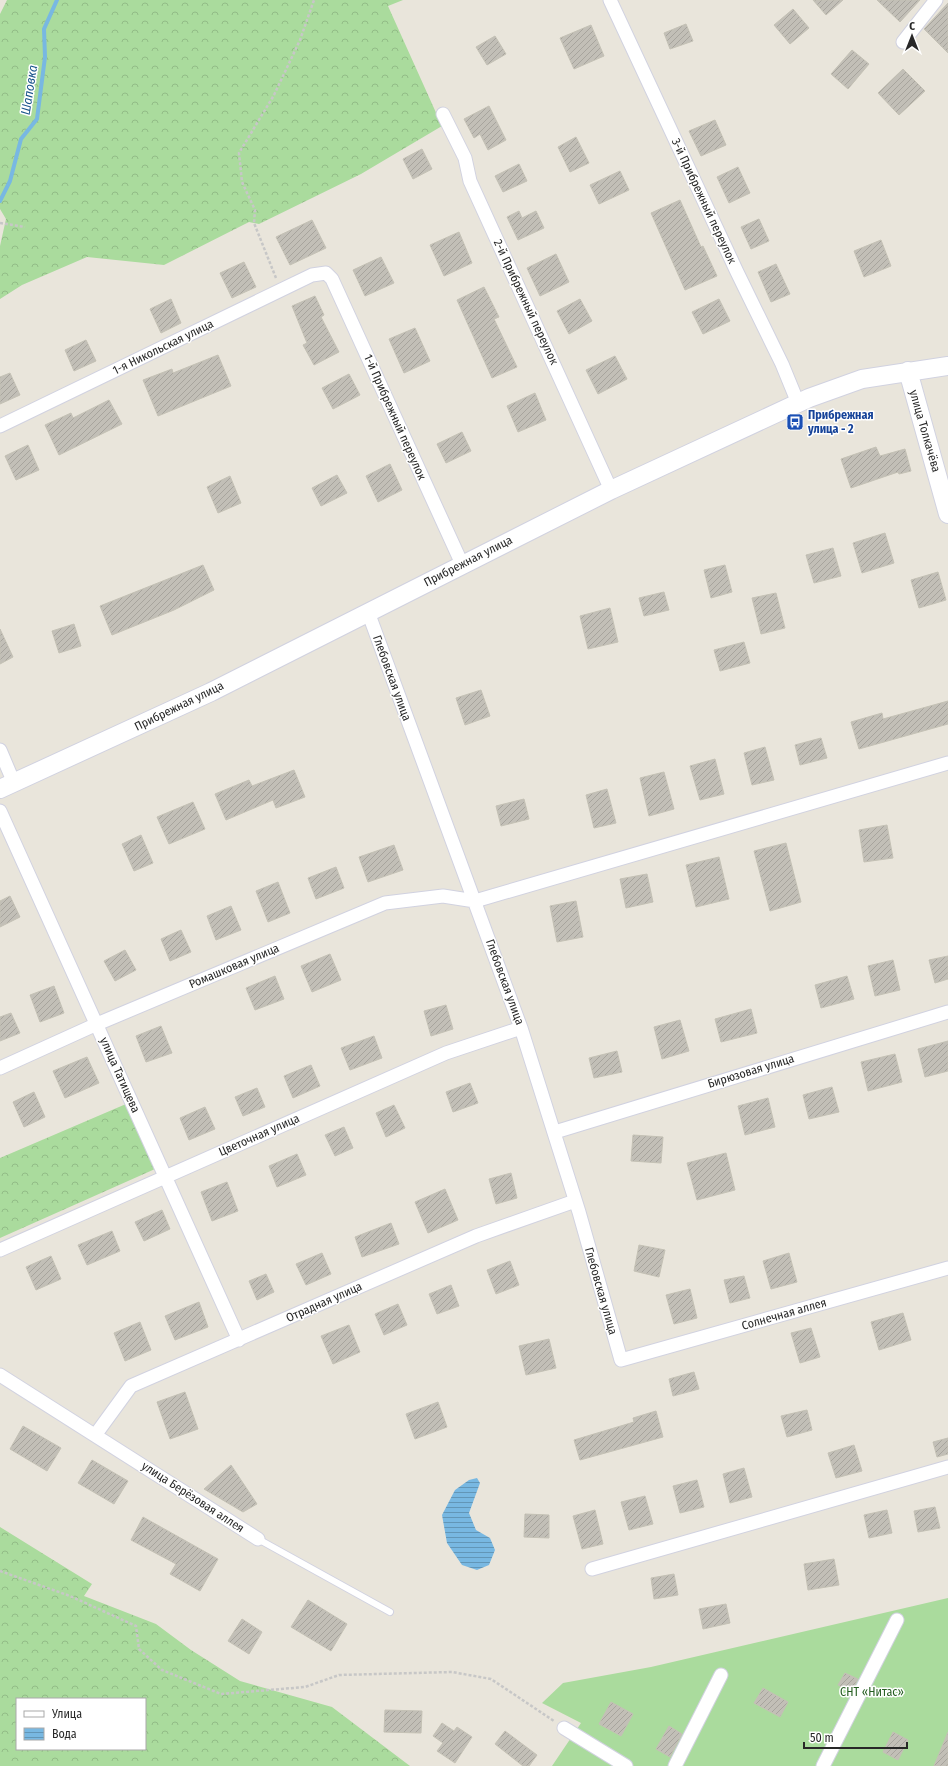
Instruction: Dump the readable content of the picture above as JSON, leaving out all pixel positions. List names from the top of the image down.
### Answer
{
  "streets": {
    "street": [
      "3-й Прибрежный переулок",
      "2-й Прибрежный переулок",
      "1-я Никольская улица",
      "1-й Прибрежный переулок",
      "улица Толкачёва",
      "Прибрежная улица",
      "Глебовская улица",
      "Ромашковая улица",
      "Бирюзовая улица",
      "улица Татищева",
      "Цветочная улица",
      "Отрадная улица",
      "Солнечная аллея",
      "улица Берёзовая аллея"
    ]
  },
  "crossings": [
    ["3-й Прибрежный переулок", "Прибрежная улица"],
    ["2-й Прибрежный переулок", "Прибрежная улица"],
    ["1-я Никольская улица", "1-й Прибрежный переулок"],
    ["1-й Прибрежный переулок", "Прибрежная улица"],
    ["улица Толкачёва", "Прибрежная улица"],
    ["Прибрежная улица", "Глебовская улица"],
    ["Глебовская улица", "Ромашковая улица"],
    ["Глебовская улица", "Бирюзовая улица"],
    ["Глебовская улица", "Цветочная улица"],
    ["Глебовская улица", "Отрадная улица"],
    ["Глебовская улица", "Солнечная аллея"],
    ["Ромашковая улица", "улица Татищева"],
    ["улица Татищева", "Цветочная улица"],
    ["улица Татищева", "Отрадная улица"],
    ["Отрадная улица", "улица Берёзовая аллея"]
  ],
  "water": ["Шаповка"],
  "parks": ["СНТ «Нитас»"],
  "places": {
    "bus stop": ["Прибрежная улица - 2"]
  },
  "legend": ["Улица", "Вода"],
  "scale_bar": "50 m",
  "north": "top"
}
